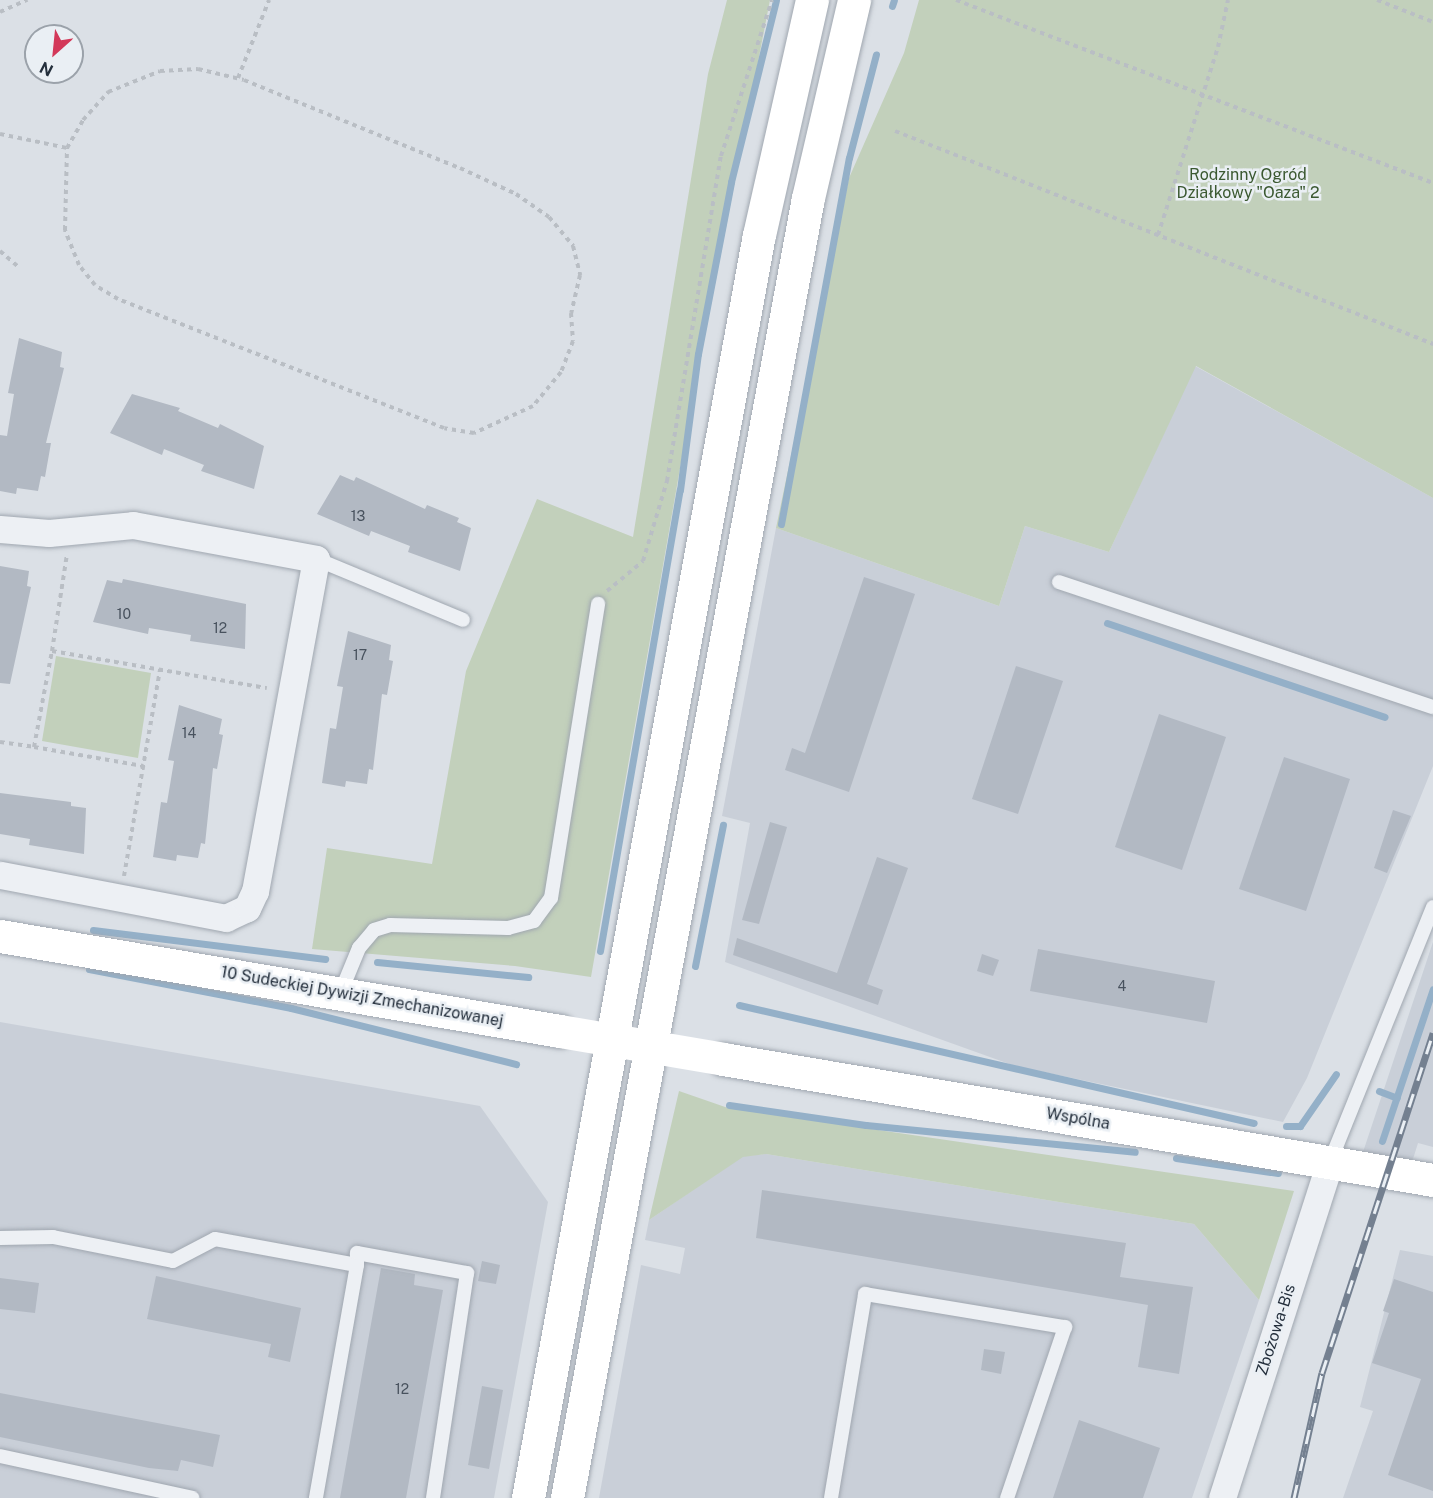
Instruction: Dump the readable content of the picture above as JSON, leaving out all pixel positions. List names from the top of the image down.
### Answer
{
  "streets": {
    "main road": ["10 Sudeckiej Dywizji Zmechanizowanej", "Wspólna"],
    "street": ["Zbożowa-Bis"]
  },
  "crossings": [
    ["10 Sudeckiej Dywizji Zmechanizowanej", "Wspólna"],
    ["Wspólna", "Zbożowa-Bis"]
  ],
  "parks": ["Rodzinny Ogród Działkowy \"Oaza\" 2"],
  "house_numbers": [
    "13",
    "10",
    "12",
    "17",
    "14",
    "4",
    "12"
  ],
  "north": "bottom left"
}
